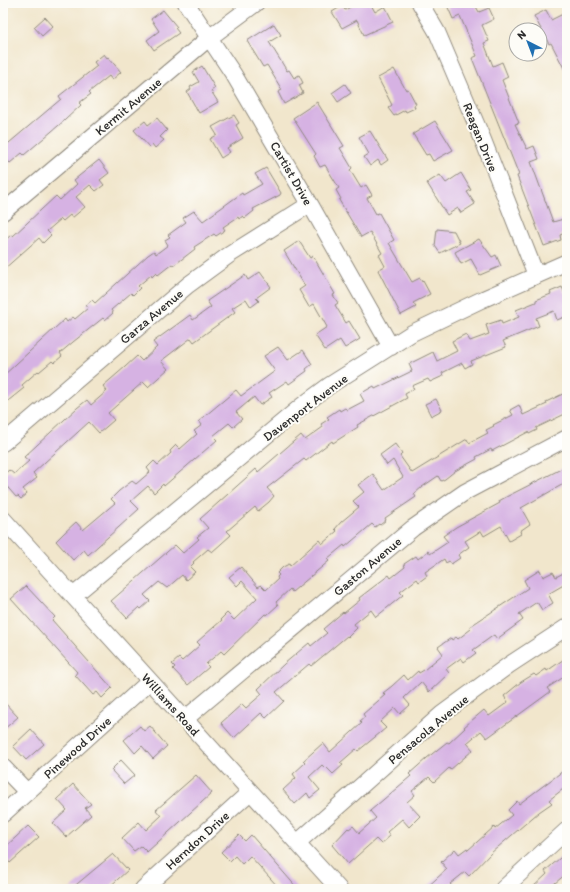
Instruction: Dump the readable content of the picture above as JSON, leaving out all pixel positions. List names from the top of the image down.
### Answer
{
  "streets": {
    "street": [
      "Kermit Avenue",
      "Reagan Drive",
      "Cartist Drive",
      "Garza Avenue",
      "Davenport Avenue",
      "Gaston Avenue",
      "Williams Road",
      "Pensacola Avenue",
      "Pinewood Drive",
      "Herndon Drive"
    ]
  },
  "crossings": [
    ["Kermit Avenue", "Cartist Drive"],
    ["Reagan Drive", "Davenport Avenue"],
    ["Cartist Drive", "Garza Avenue"],
    ["Cartist Drive", "Davenport Avenue"],
    ["Davenport Avenue", "Williams Road"],
    ["Gaston Avenue", "Williams Road"],
    ["Williams Road", "Pensacola Avenue"],
    ["Williams Road", "Pinewood Drive"],
    ["Williams Road", "Herndon Drive"]
  ],
  "north": "top left"
}
